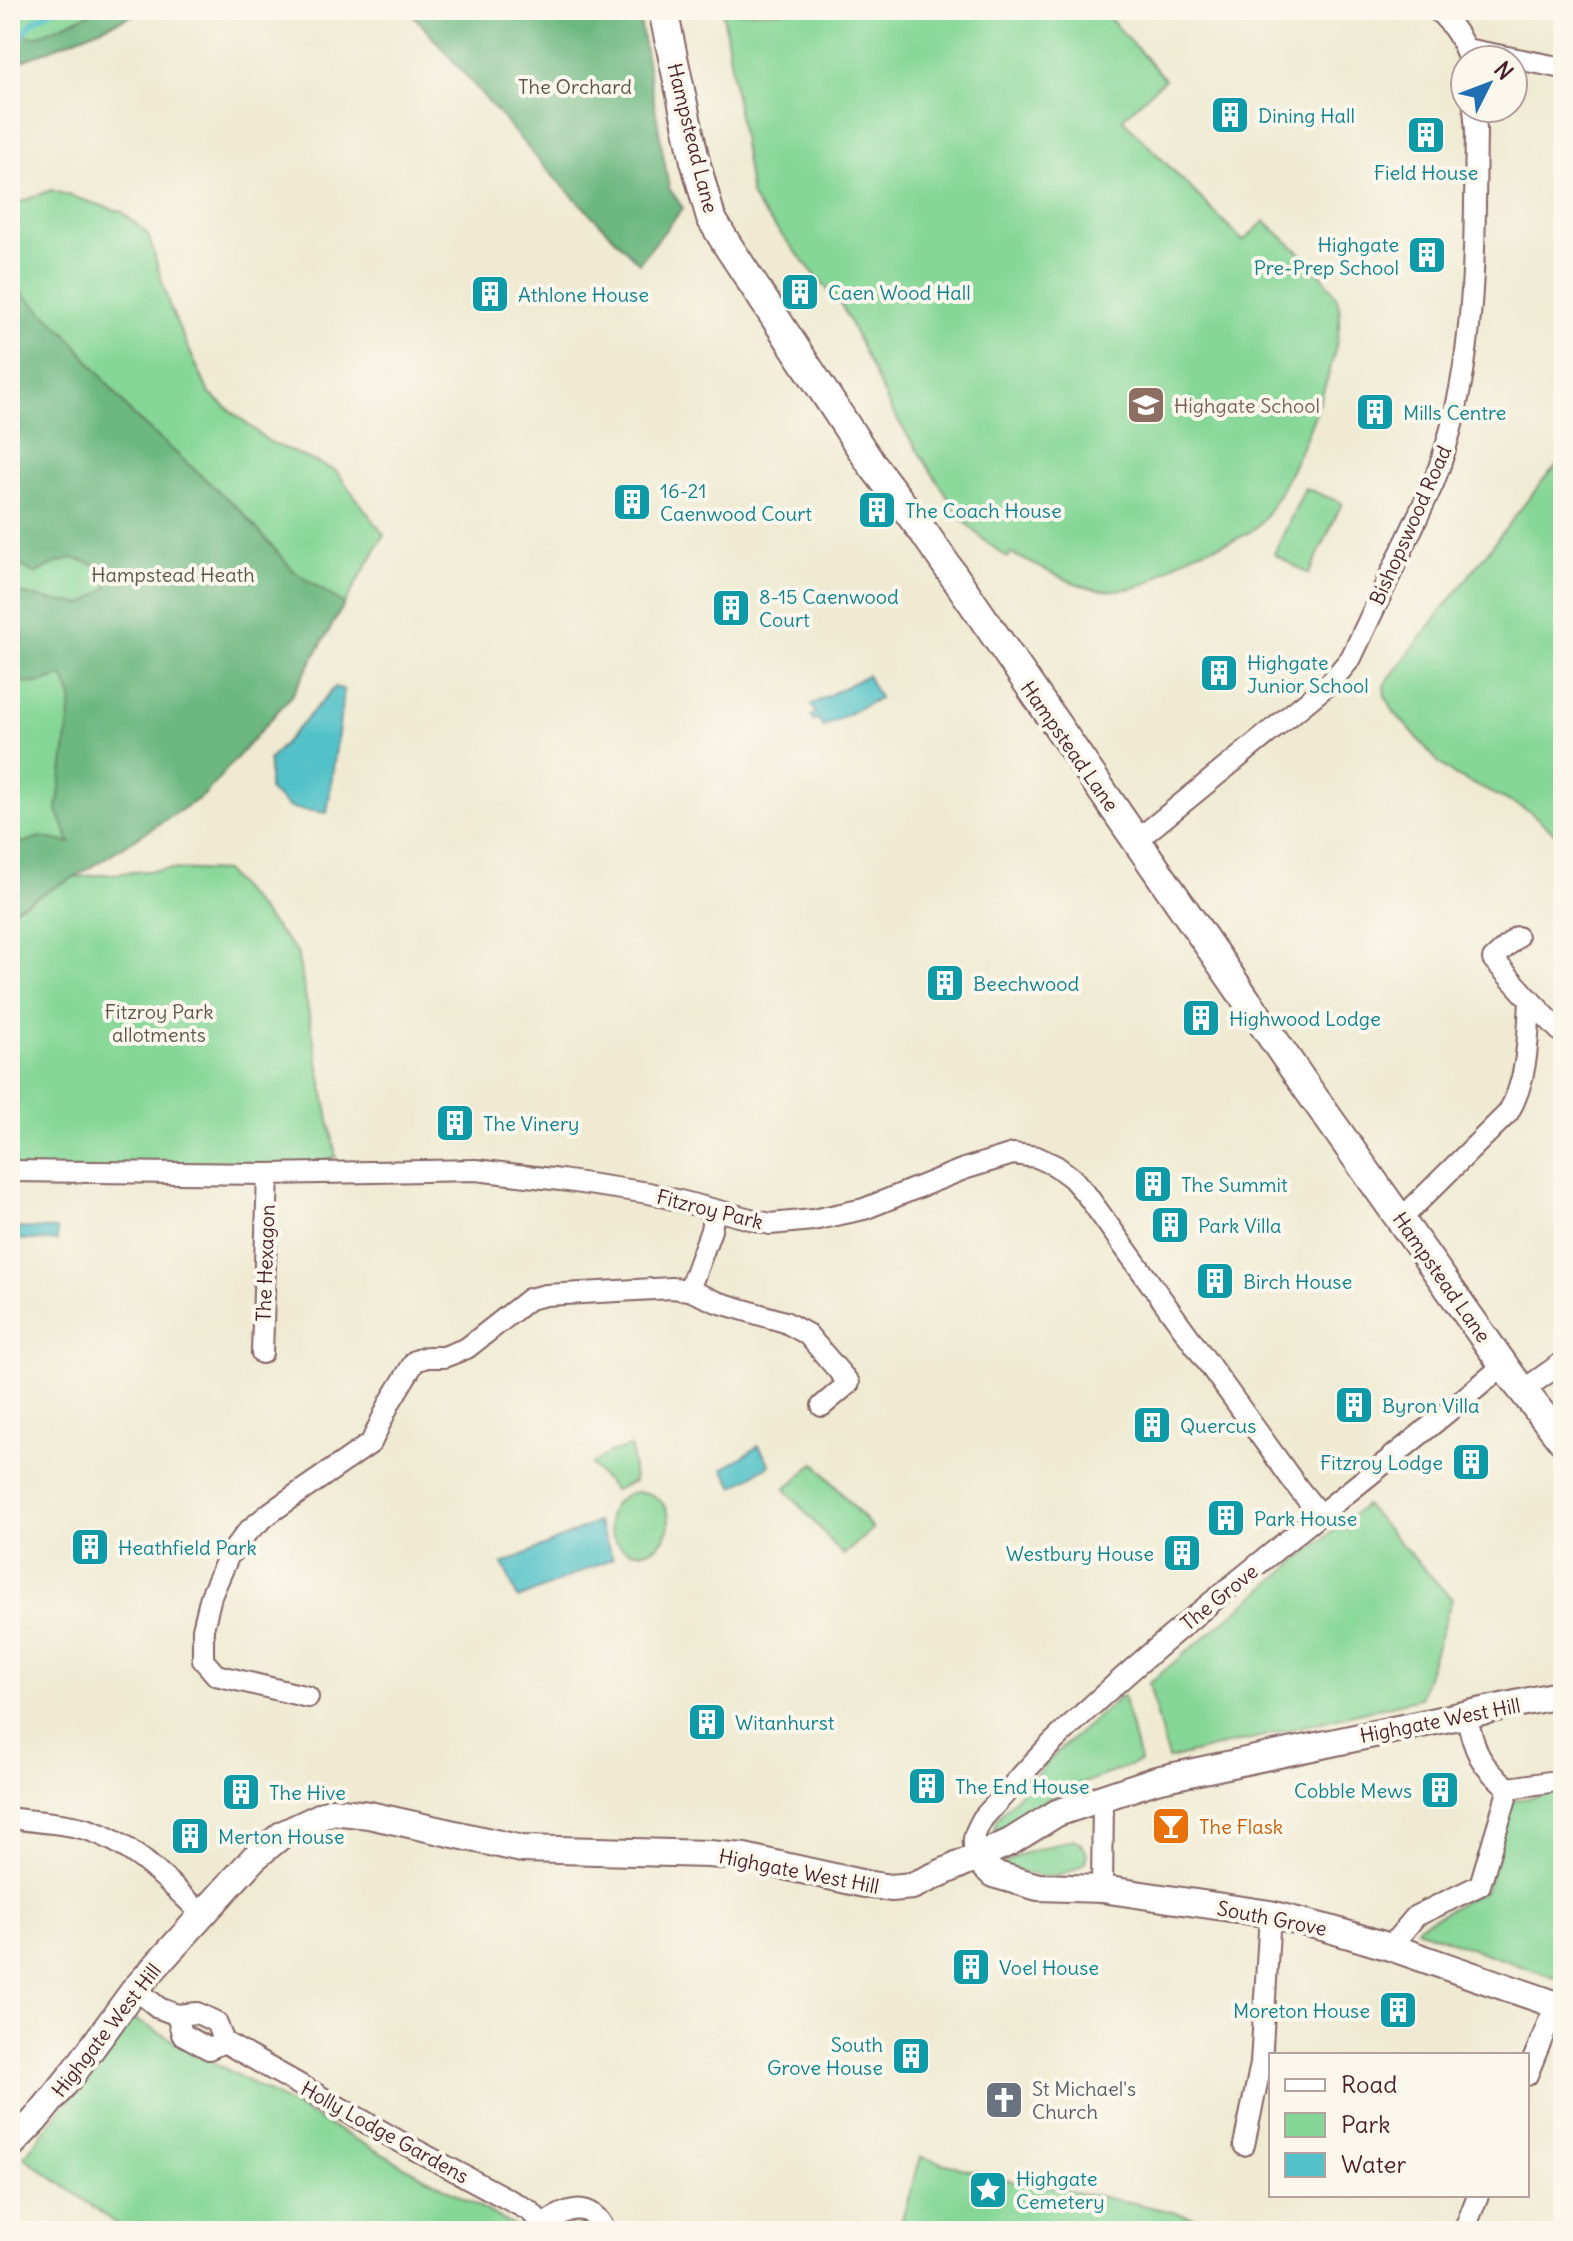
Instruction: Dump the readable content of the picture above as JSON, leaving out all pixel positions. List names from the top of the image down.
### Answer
{
  "streets": {
    "main road": ["Hampstead Lane"],
    "street": [
      "Bishopswood Road",
      "Fitzroy Park",
      "The Hexagon",
      "The Grove",
      "Highgate West Hill",
      "South Grove",
      "Holly Lodge Gardens"
    ]
  },
  "crossings": [
    ["Hampstead Lane", "Bishopswood Road"],
    ["Hampstead Lane", "The Grove"],
    ["Fitzroy Park", "The Hexagon"],
    ["Fitzroy Park", "The Grove"],
    ["The Grove", "Highgate West Hill"],
    ["The Grove", "South Grove"],
    ["Highgate West Hill", "South Grove"],
    ["Highgate West Hill", "Holly Lodge Gardens"]
  ],
  "parks": ["The Orchard", "Hampstead Heath", "Fitzroy Park allotments"],
  "places": {
    "building": [
      "Dining Hall",
      "Field House",
      "Highgate Pre-Prep School",
      "Caen Wood Hall",
      "Athlone House",
      "Mills Centre",
      "16-21 Caenwood Court",
      "The Coach House",
      "8-15 Caenwood Court",
      "Highgate Junior School",
      "Beechwood",
      "Highwood Lodge",
      "The Vinery",
      "The Summit",
      "Park Villa",
      "Birch House",
      "Byron Villa",
      "Quercus",
      "Fitzroy Lodge",
      "Park House",
      "Heathfield Park",
      "Westbury House",
      "Witanhurst",
      "The End House",
      "Cobble Mews",
      "The Hive",
      "Merton House",
      "Voel House",
      "Moreton House",
      "South Grove House"
    ],
    "school or university": ["Highgate School"],
    "bar": ["The Flask"],
    "church": ["St Michael's Church"],
    "place": ["Highgate Cemetery"]
  },
  "legend": ["Road", "Park", "Water"],
  "north": "top right"
}
